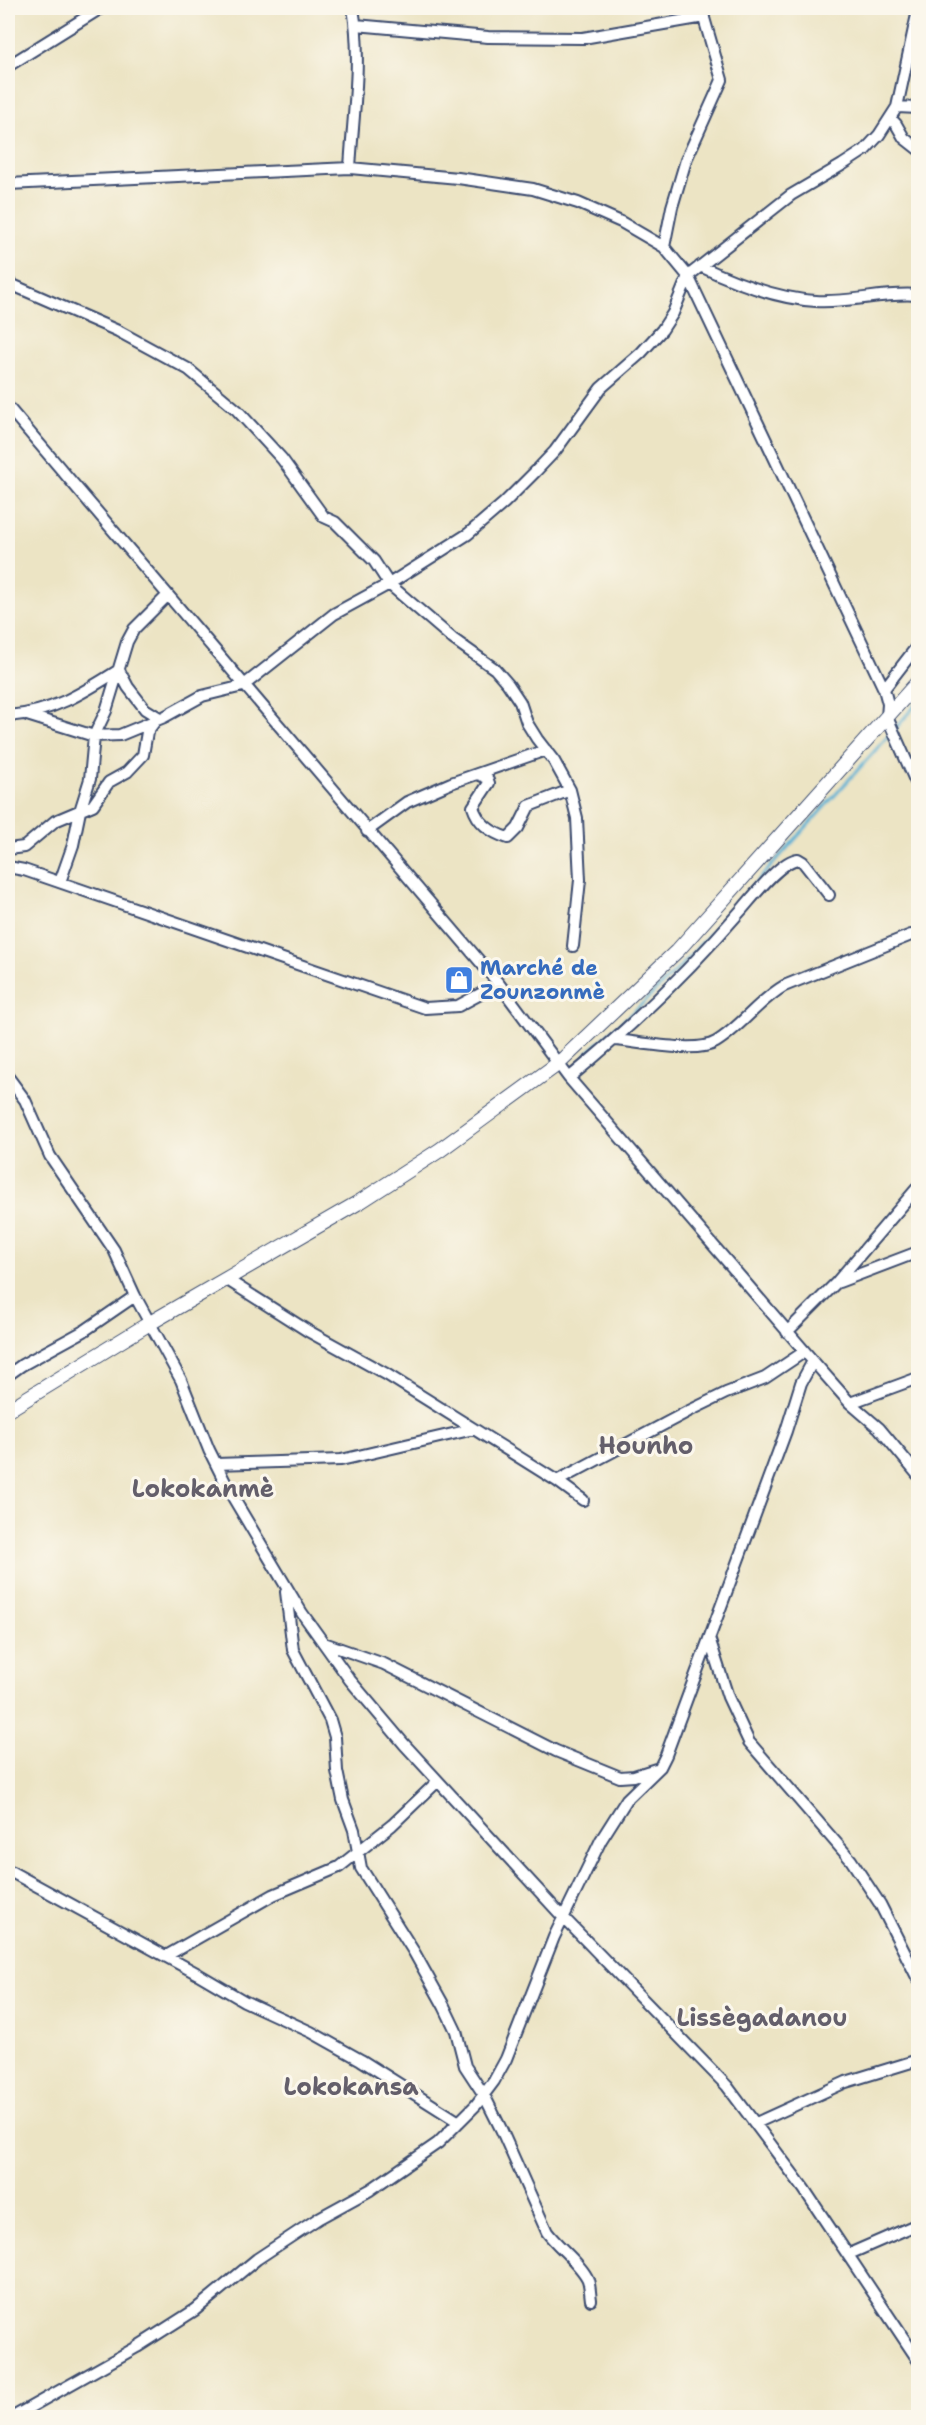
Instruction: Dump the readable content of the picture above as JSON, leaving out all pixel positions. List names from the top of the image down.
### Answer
{
  "districts": [
    "Hounho",
    "Lokokanmè",
    "Lissègadanou",
    "Lokokansa"
  ],
  "places": {
    "shop": ["Marché de Zounzonmè"]
  }
}
